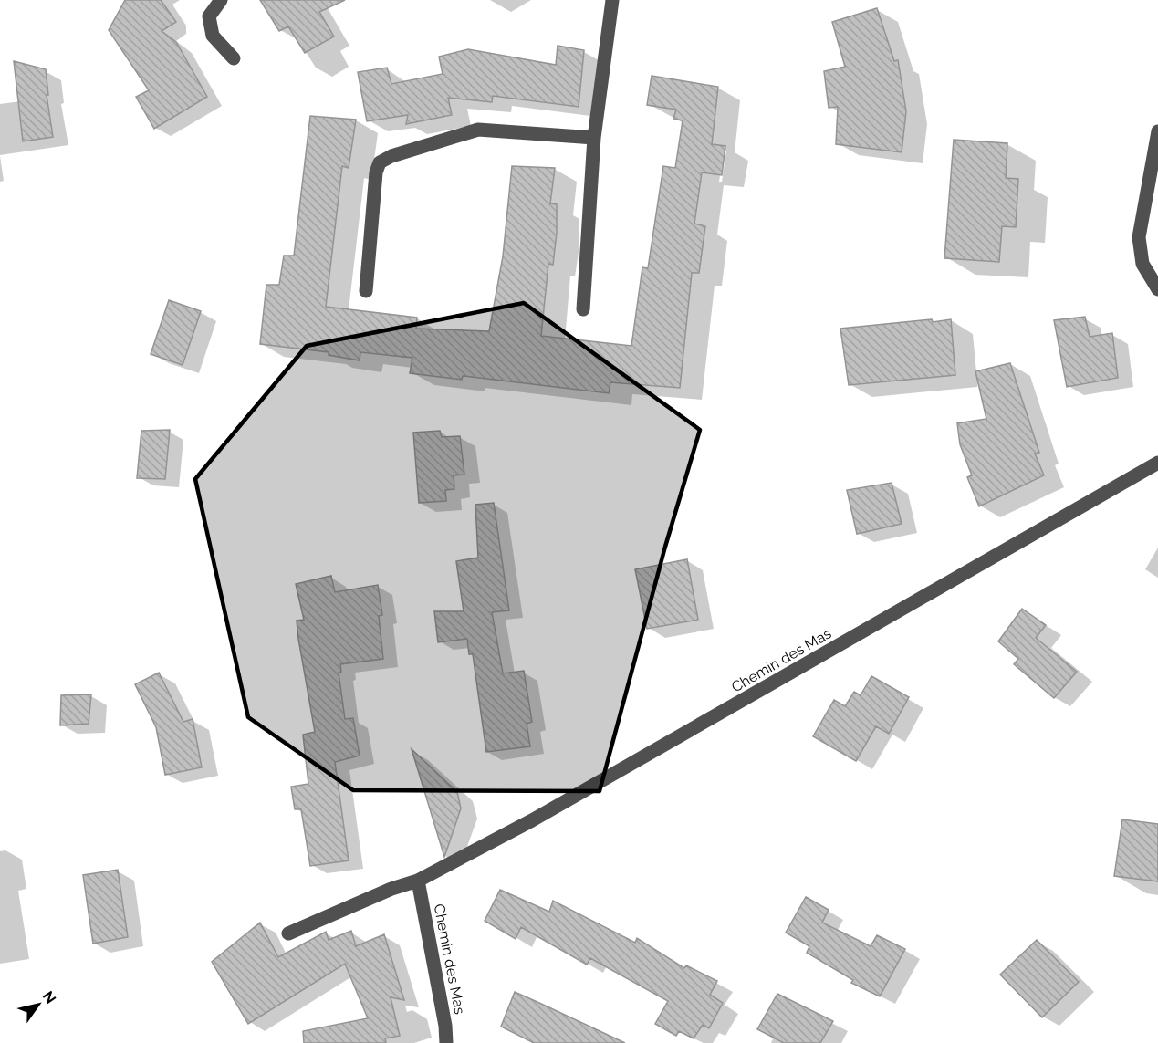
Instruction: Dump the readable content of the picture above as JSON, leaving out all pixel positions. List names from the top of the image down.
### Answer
{
  "streets": {
    "street": ["Chemin des Mas"]
  },
  "north": "top right"
}
